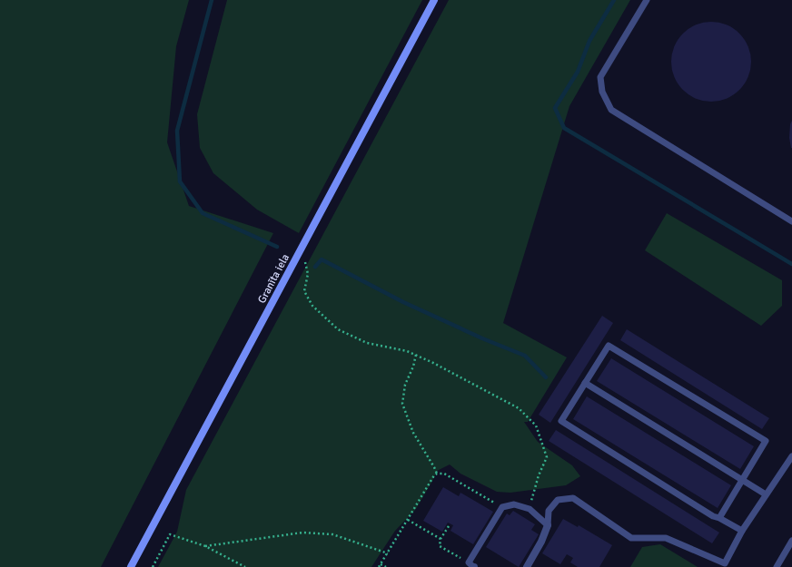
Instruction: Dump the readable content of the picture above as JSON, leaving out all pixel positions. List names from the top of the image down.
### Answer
{
  "streets": {
    "main road": ["Granīta iela"]
  }
}
